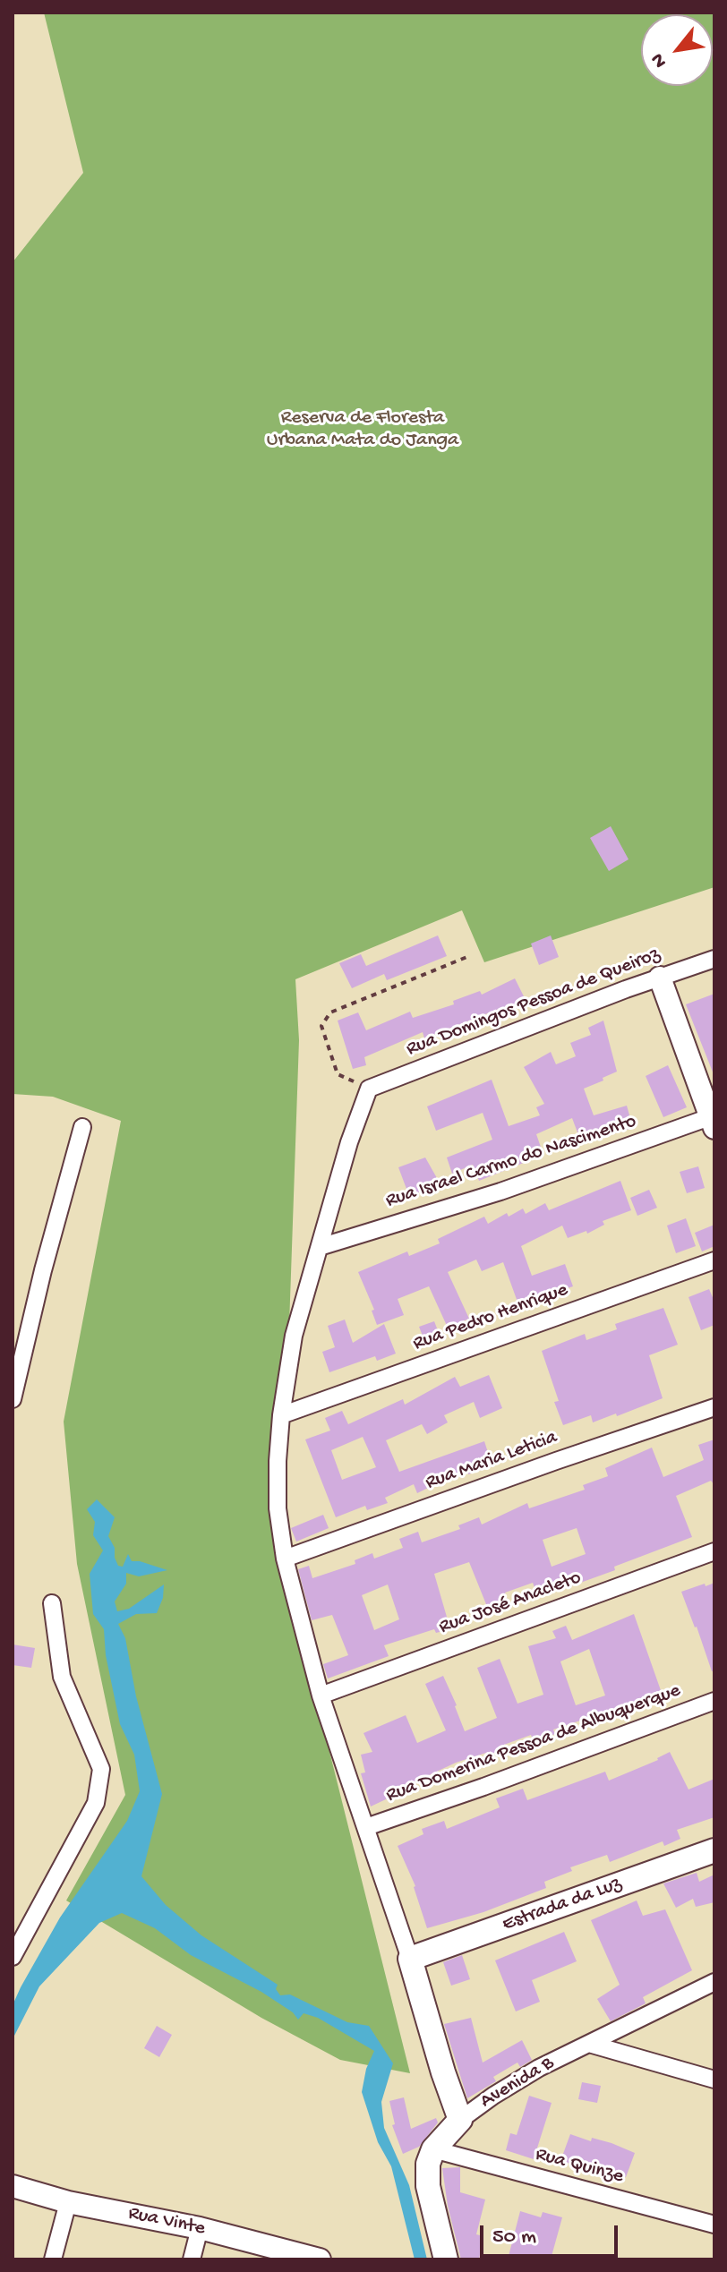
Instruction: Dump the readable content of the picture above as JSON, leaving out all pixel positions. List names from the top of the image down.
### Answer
{
  "streets": {
    "main road": ["Estrada da Luz", "Avenida B"],
    "street": [
      "Rua Domingos Pessoa de Queiroz",
      "Rua Israel Carmo do Nascimento",
      "Rua Pedro Henrique",
      "Rua Maria Leticia",
      "Rua José Anacleto",
      "Rua Domerina Pessoa de Albuquerque",
      "Rua Quinze",
      "Rua Vinte"
    ]
  },
  "crossings": [
    ["Avenida B", "Rua Quinze"]
  ],
  "parks": ["Reserva de Floresta Urbana Mata do Janga"],
  "scale_bar": "50 m",
  "north": "bottom left"
}
